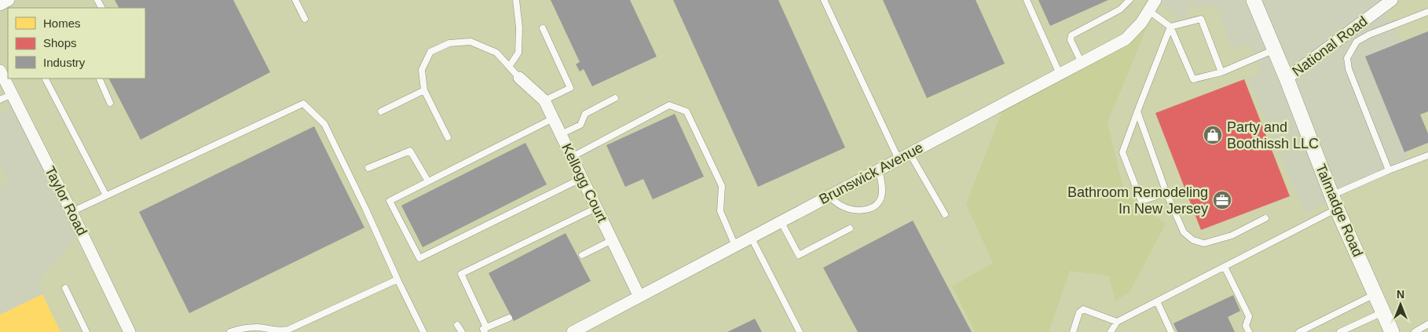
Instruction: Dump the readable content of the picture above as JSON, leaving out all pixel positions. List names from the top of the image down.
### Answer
{
  "streets": {
    "street": [
      "National Road",
      "Brunswick Avenue",
      "Kellogg Court",
      "Taylor Road",
      "Talmadge Road"
    ]
  },
  "crossings": [
    ["National Road", "Talmadge Road"],
    ["Brunswick Avenue", "Kellogg Court"]
  ],
  "places": {
    "shop": ["Party and Boothissh LLC"],
    "office": ["Bathroom Remodeling In New Jersey"]
  },
  "legend": ["Homes", "Shops", "Industry"],
  "north": "top"
}
